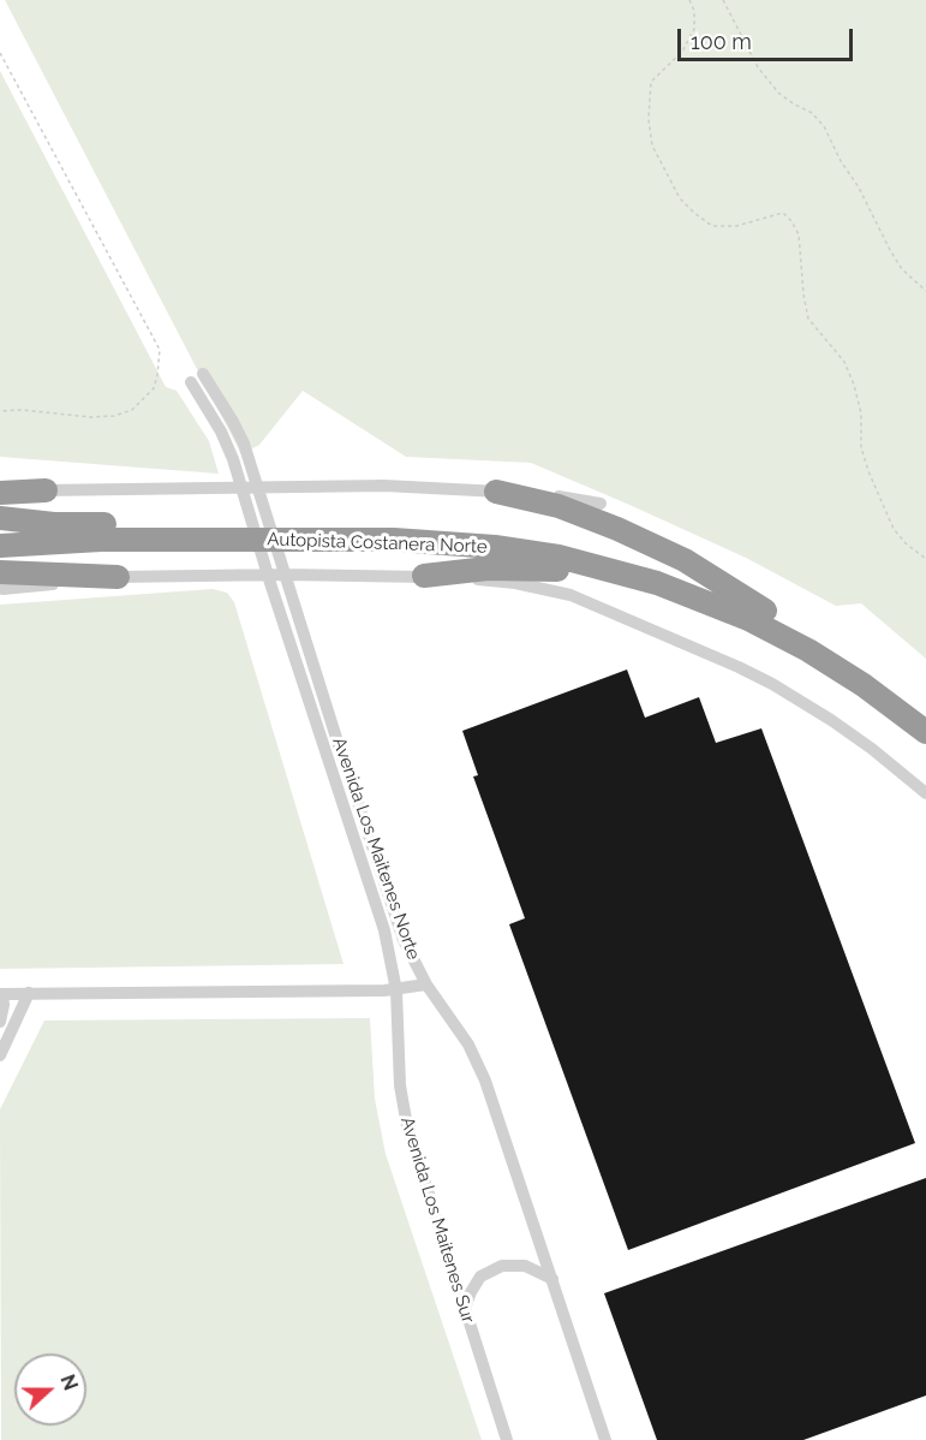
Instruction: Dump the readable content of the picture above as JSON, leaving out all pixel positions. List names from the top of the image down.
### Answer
{
  "streets": {
    "highway": ["Autopista Costanera Norte"],
    "street": ["Avenida Los Maitenes Norte", "Avenida Los Maitenes Sur"]
  },
  "scale_bar": "100 m",
  "north": "right"
}
